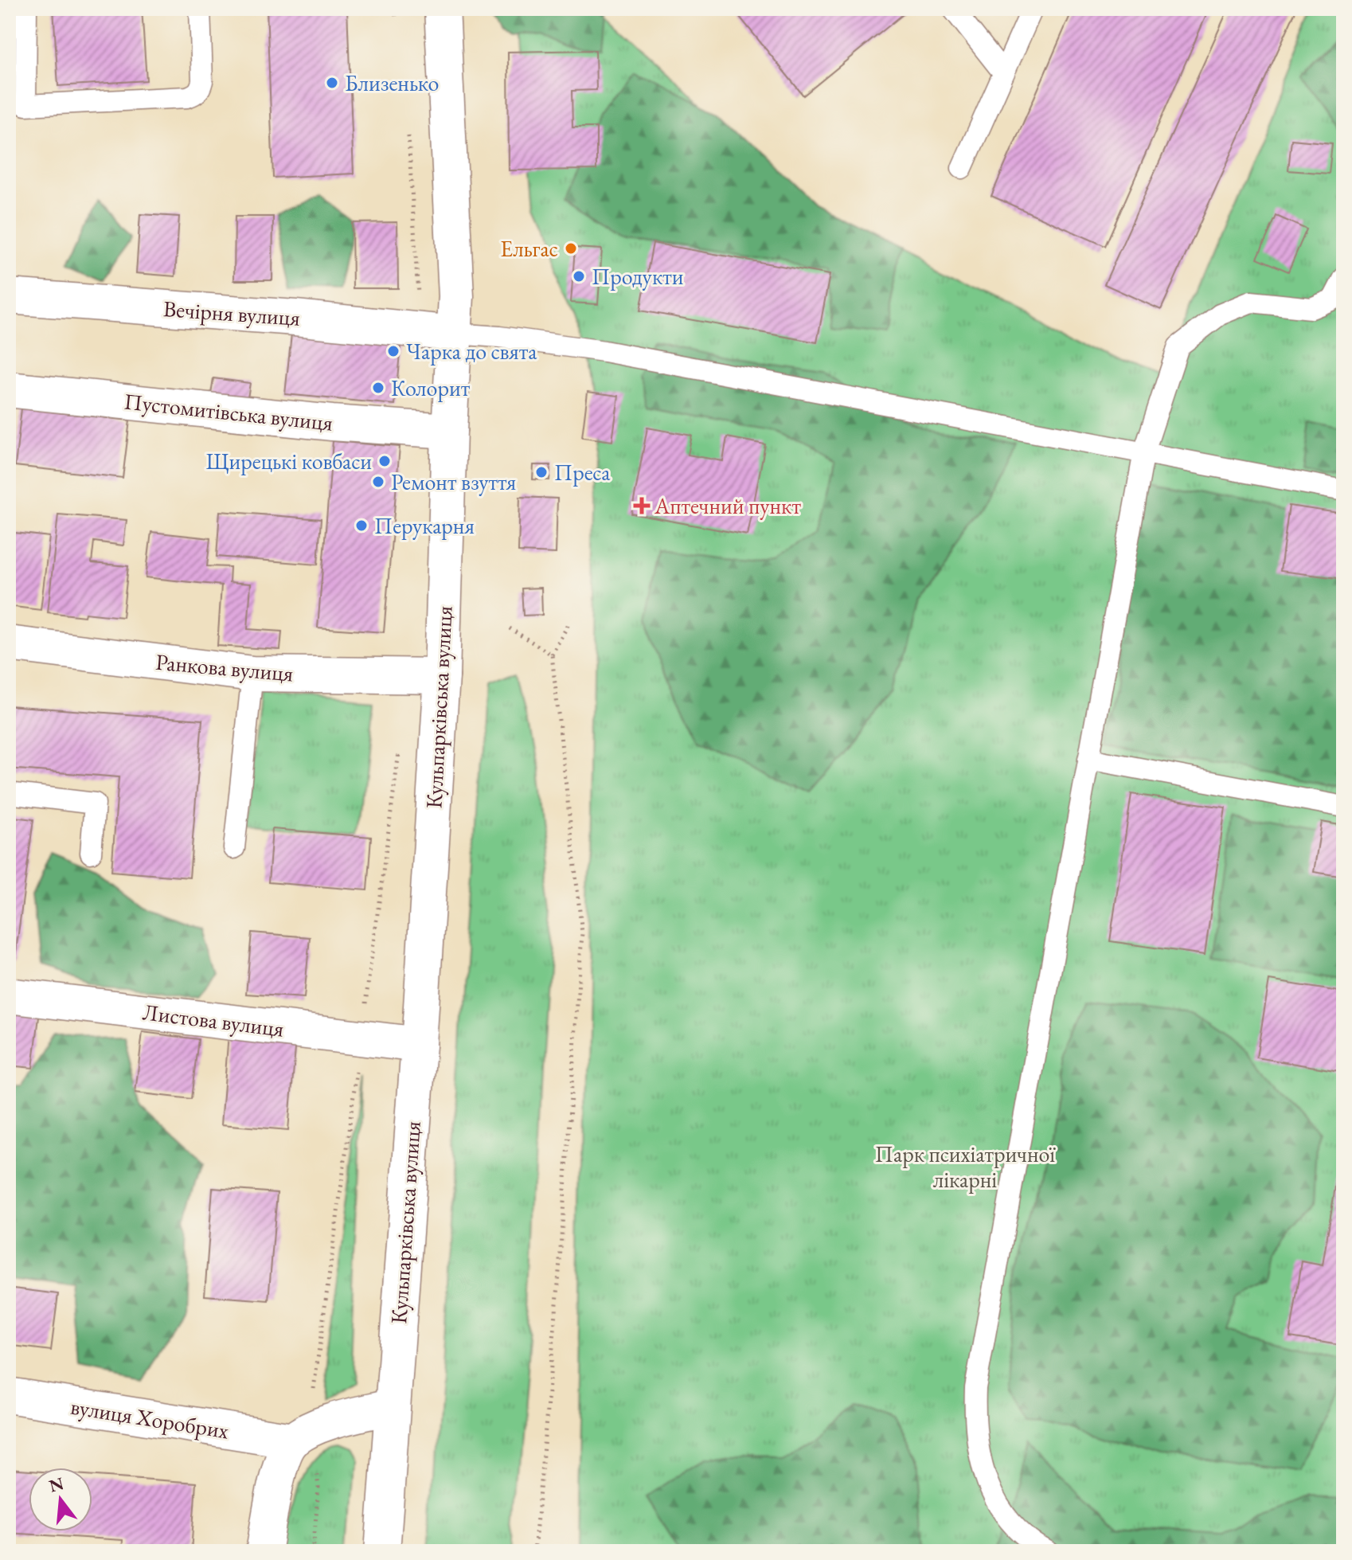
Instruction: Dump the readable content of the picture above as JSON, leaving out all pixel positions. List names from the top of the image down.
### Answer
{
  "streets": {
    "street": [
      "Вечірня вулиця",
      "Пустомитівська вулиця",
      "Ранкова вулиця",
      "Кульпарківська вулиця",
      "Листова вулиця",
      "вулиця Хоробрих"
    ]
  },
  "crossings": [
    ["Вечірня вулиця", "Кульпарківська вулиця"],
    ["Пустомитівська вулиця", "Кульпарківська вулиця"],
    ["Ранкова вулиця", "Кульпарківська вулиця"],
    ["Кульпарківська вулиця", "Листова вулиця"]
  ],
  "parks": ["Парк психіатричної лікарні"],
  "places": {
    "other": [
      "Близенько",
      "Ельгас",
      "Продукти",
      "Чарка до свята",
      "Колорит",
      "Щирецькі ковбаси",
      "Преса",
      "Ремонт взуття",
      "Перукарня"
    ],
    "health": ["Аптечний пункт"]
  },
  "north": "top"
}
